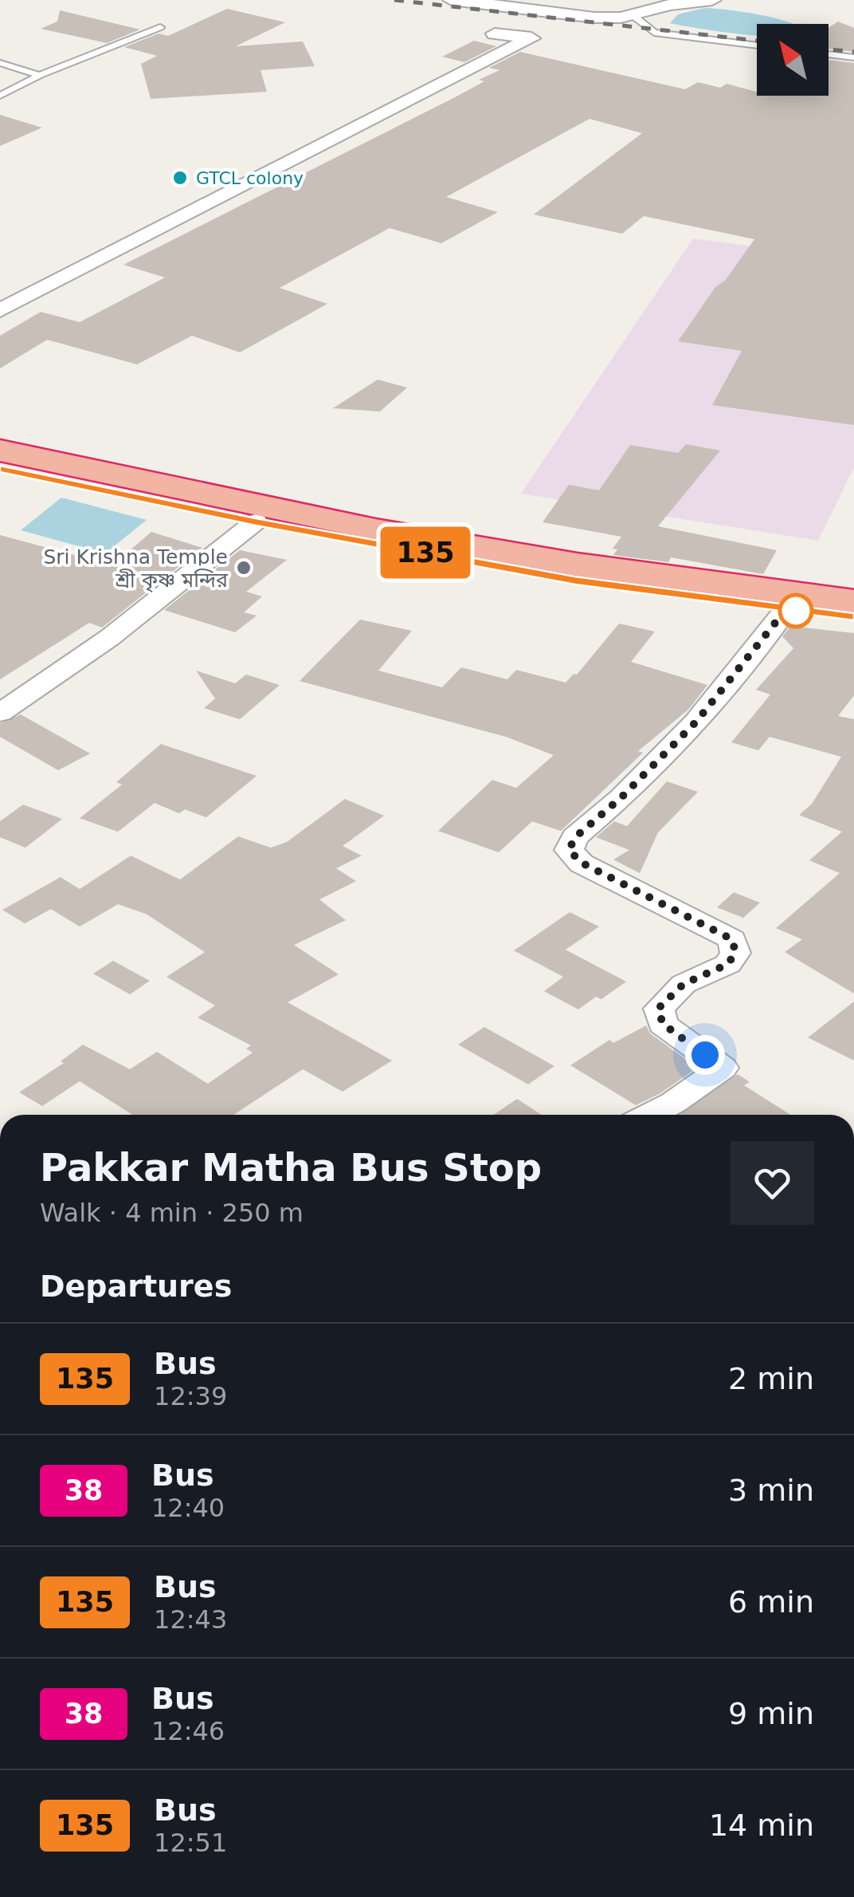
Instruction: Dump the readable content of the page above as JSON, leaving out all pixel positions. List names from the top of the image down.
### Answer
{
  "places": ["GTCL colony", "Sri Krishna Temple শ্রী কৃষ্ণ মন্দির"],
  "lines": ["bus line 135"],
  "north": "top left",
  "page": {
    "on_map": "135",
    "heading": [
      ["Pakkar Matha Bus Stop", "Walk · 4 min · 250 m"],
      "Departures"
    ],
    "list": [
      {
        "mark": "135",
        "name": "Bus",
        "note": "12:39",
        "value": "2 min"
      },
      {
        "mark": "38",
        "name": "Bus",
        "note": "12:40",
        "value": "3 min"
      },
      {
        "mark": "135",
        "name": "Bus",
        "note": "12:43",
        "value": "6 min"
      },
      {
        "mark": "38",
        "name": "Bus",
        "note": "12:46",
        "value": "9 min"
      },
      {
        "mark": "135",
        "name": "Bus",
        "note": "12:51",
        "value": "14 min"
      }
    ]
  }
}
